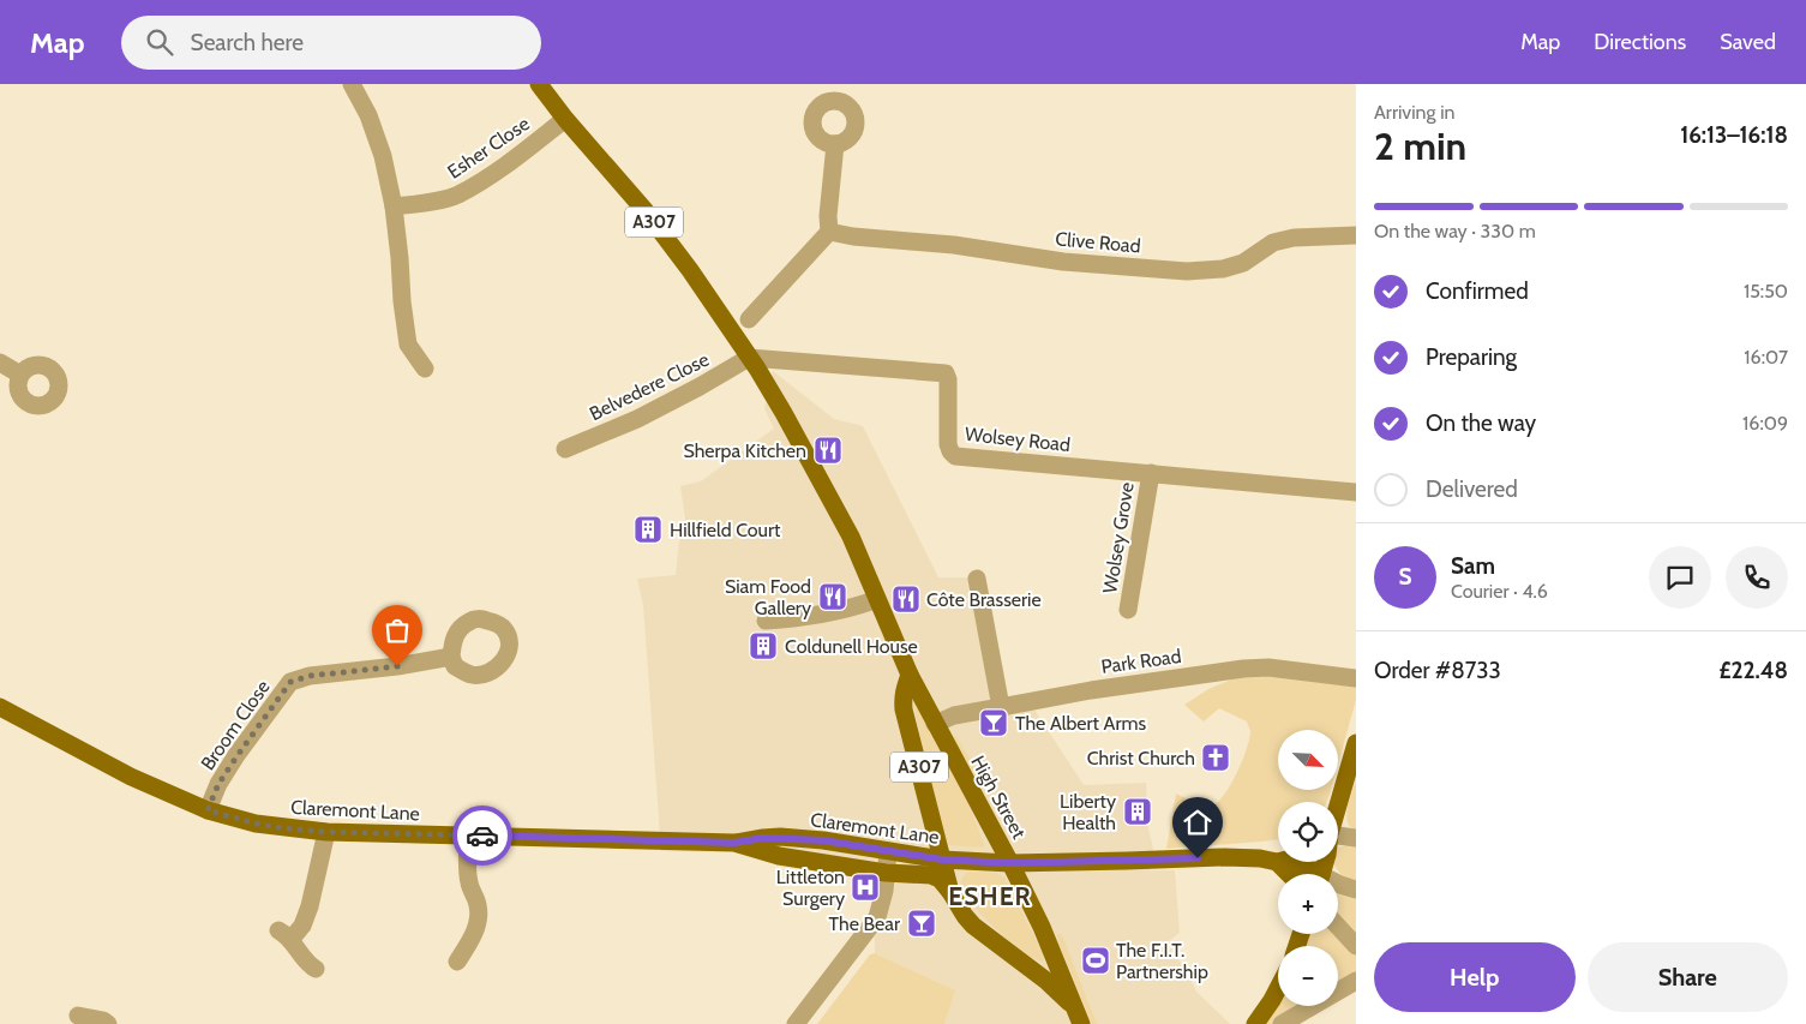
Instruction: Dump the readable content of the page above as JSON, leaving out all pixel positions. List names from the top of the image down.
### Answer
{
  "streets": {
    "main road": ["A307", "High Street", "Claremont Lane"],
    "street": [
      "Esher Close",
      "Clive Road",
      "Belvedere Close",
      "Wolsey Road",
      "Wolsey Grove",
      "Park Road",
      "Broom Close"
    ]
  },
  "crossings": [
    ["Esher Close", "A307"],
    ["A307", "Belvedere Close"],
    ["A307", "Wolsey Road"],
    ["A307", "High Street"],
    ["Belvedere Close", "Wolsey Road"],
    ["Belvedere Close", "High Street"],
    ["Wolsey Road", "Wolsey Grove"],
    ["Wolsey Road", "High Street"],
    ["Park Road", "High Street"],
    ["Broom Close", "Claremont Lane"],
    ["High Street", "Claremont Lane"]
  ],
  "districts": ["ESHER"],
  "places": {
    "restaurant": ["Sherpa Kitchen", "Siam Food Gallery", "Côte Brasserie"],
    "building": ["Hillfield Court", "Coldunell House", "Liberty Health"],
    "bar": ["The Albert Arms", "The Bear"],
    "church": ["Christ Church"],
    "hospital": ["Littleton Surgery"],
    "sports": ["The F.I.T. Partnership"]
  },
  "north": "bottom right",
  "page": {
    "header": "Map",
    "search": "Search here",
    "nav": ["Map", "Directions", "Saved"],
    "heading": ["2 min", "Arriving in", "16:13–16:18"],
    "panel": [
      "Sam",
      "Courier · 4.6",
      "Order #8733",
      "£22.48"
    ],
    "bar": "On the way · 330 m",
    "list": [
      ["Confirmed", "15:50"],
      ["Preparing", "16:07"],
      ["On the way", "16:09"],
      "Delivered"
    ],
    "round": "S",
    "map_buttons": ["+", "−"],
    "buttons": ["Help", "Share"]
  }
}
